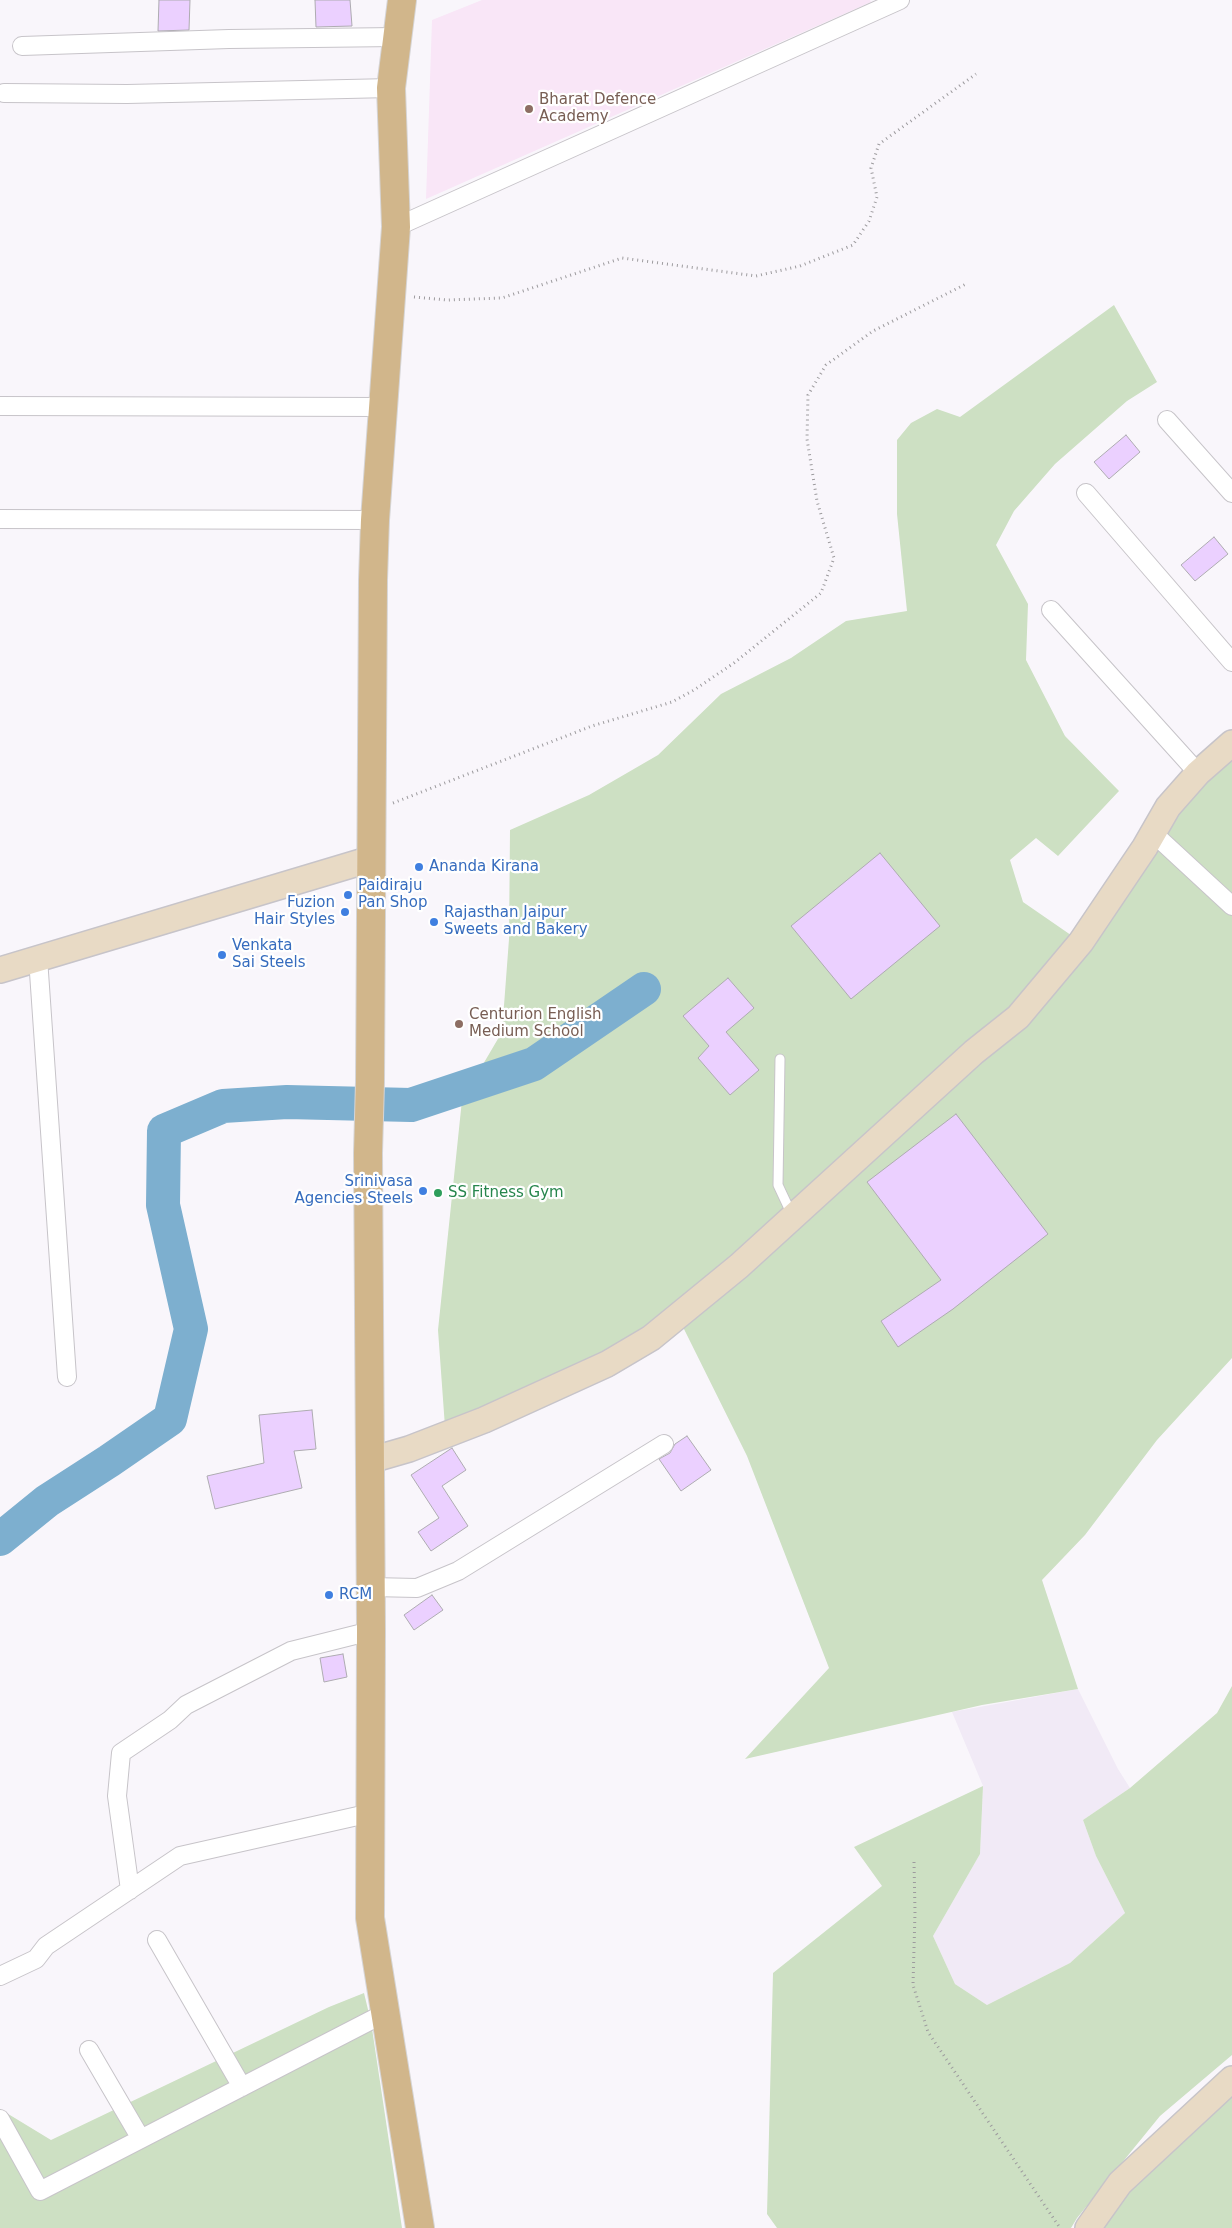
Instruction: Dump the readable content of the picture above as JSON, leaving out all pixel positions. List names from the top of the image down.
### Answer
{
  "places": [
    "Bharat Defence Academy",
    "Ananda Kirana",
    "Paidiraju Pan Shop",
    "Fuzion Hair Styles",
    "Rajasthan Jaipur Sweets and Bakery",
    "Venkata Sai Steels",
    "Centurion English Medium School",
    "Srinivasa Agencies Steels",
    "SS Fitness Gym",
    "RCM"
  ]
}
